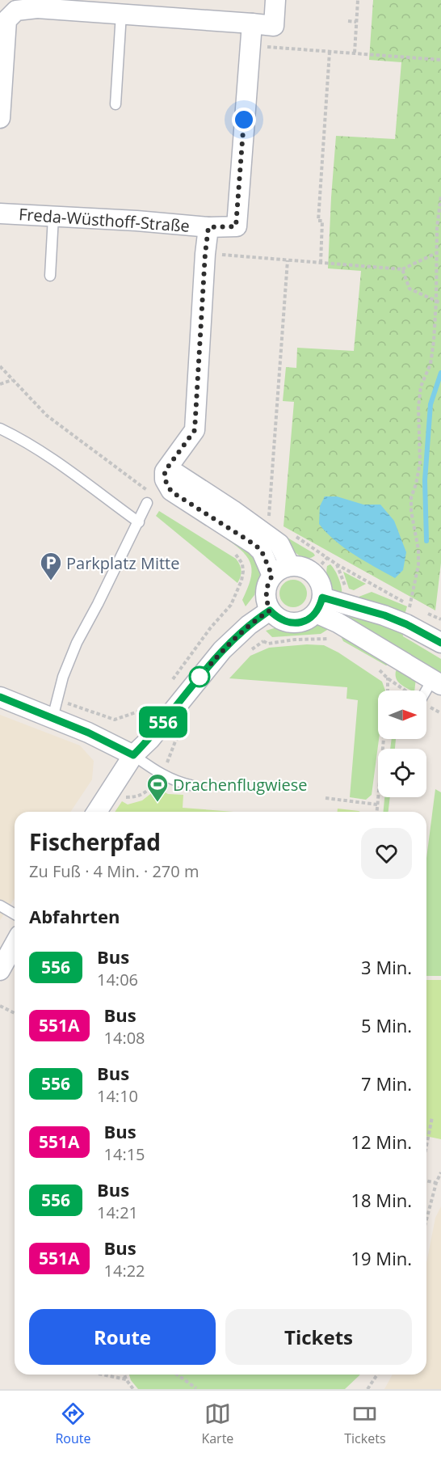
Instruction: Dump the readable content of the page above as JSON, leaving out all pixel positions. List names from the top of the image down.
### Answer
{
  "streets": {
    "street": ["Freda-Wüsthoff-Straße"]
  },
  "places": {
    "parking": ["Parkplatz Mitte"],
    "sports": ["Drachenflugwiese"]
  },
  "lines": ["bus line 556"],
  "north": "right",
  "page": {
    "on_map": "556",
    "heading": [
      ["Fischerpfad", "Zu Fuß · 4 Min. · 270 m"],
      "Abfahrten"
    ],
    "list": [
      {
        "mark": "556",
        "name": "Bus",
        "note": "14:06",
        "value": "3 Min."
      },
      {
        "mark": "551A",
        "name": "Bus",
        "note": "14:08",
        "value": "5 Min."
      },
      {
        "mark": "556",
        "name": "Bus",
        "note": "14:10",
        "value": "7 Min."
      },
      {
        "mark": "551A",
        "name": "Bus",
        "note": "14:15",
        "value": "12 Min."
      },
      {
        "mark": "556",
        "name": "Bus",
        "note": "14:21",
        "value": "18 Min."
      },
      {
        "mark": "551A",
        "name": "Bus",
        "note": "14:22",
        "value": "19 Min."
      }
    ],
    "buttons": ["Route", "Tickets"],
    "tabs": ["Route", "Karte", "Tickets"]
  }
}
